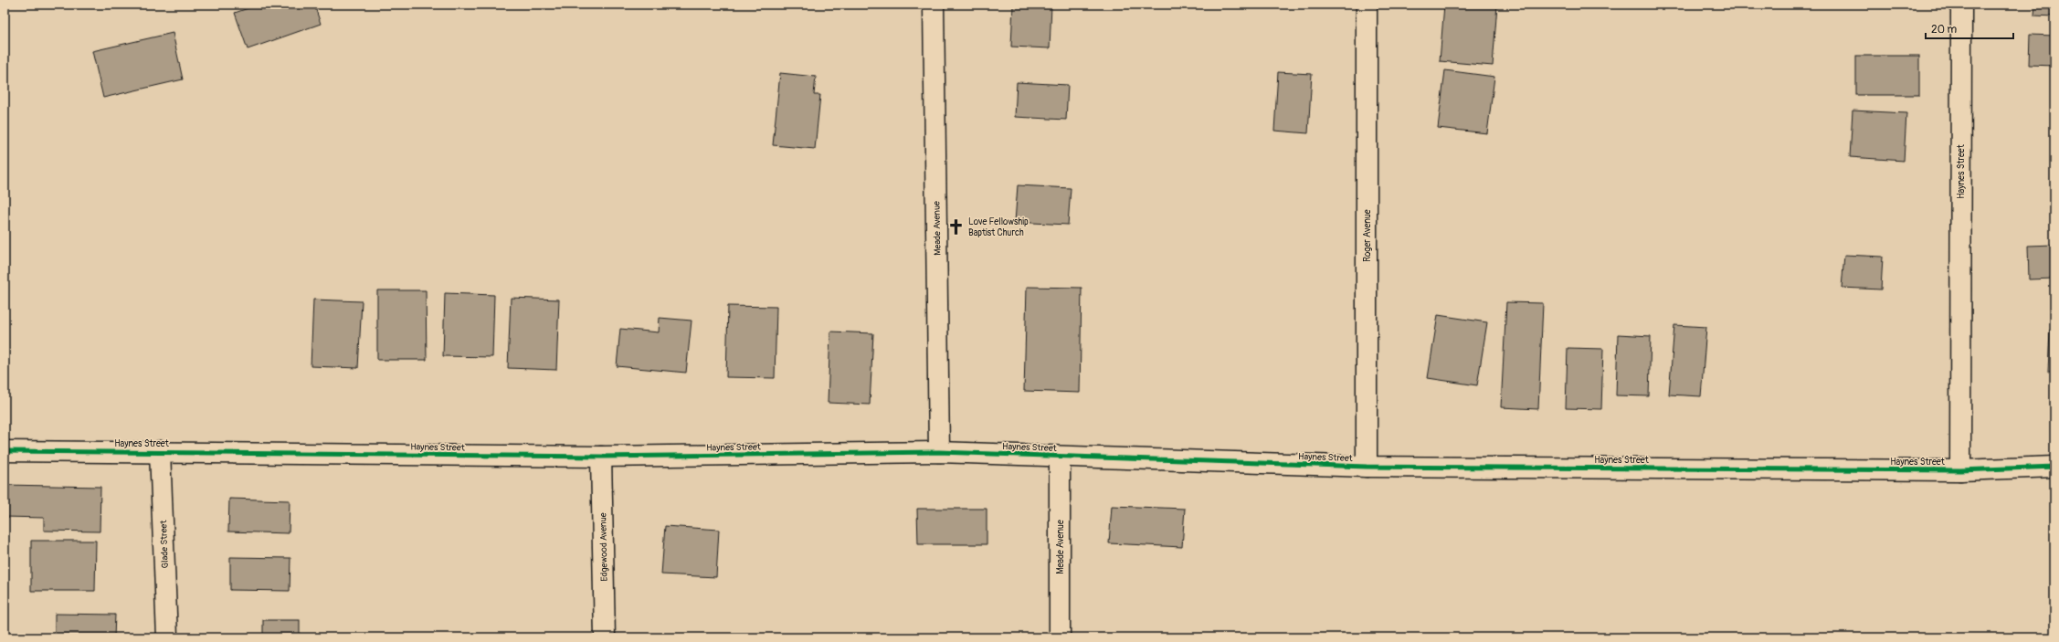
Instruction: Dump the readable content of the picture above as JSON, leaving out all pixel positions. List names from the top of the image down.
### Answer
{
  "streets": {
    "street": [
      "Haynes Street",
      "Meade Avenue",
      "Roger Avenue",
      "Glade Street",
      "Edgewood Avenue"
    ]
  },
  "crossings": [
    ["Haynes Street", "Meade Avenue"],
    ["Haynes Street", "Roger Avenue"],
    ["Haynes Street", "Glade Street"],
    ["Haynes Street", "Edgewood Avenue"]
  ],
  "places": {
    "church": ["Love Fellowship Baptist Church"]
  },
  "scale_bar": "20 m"
}
